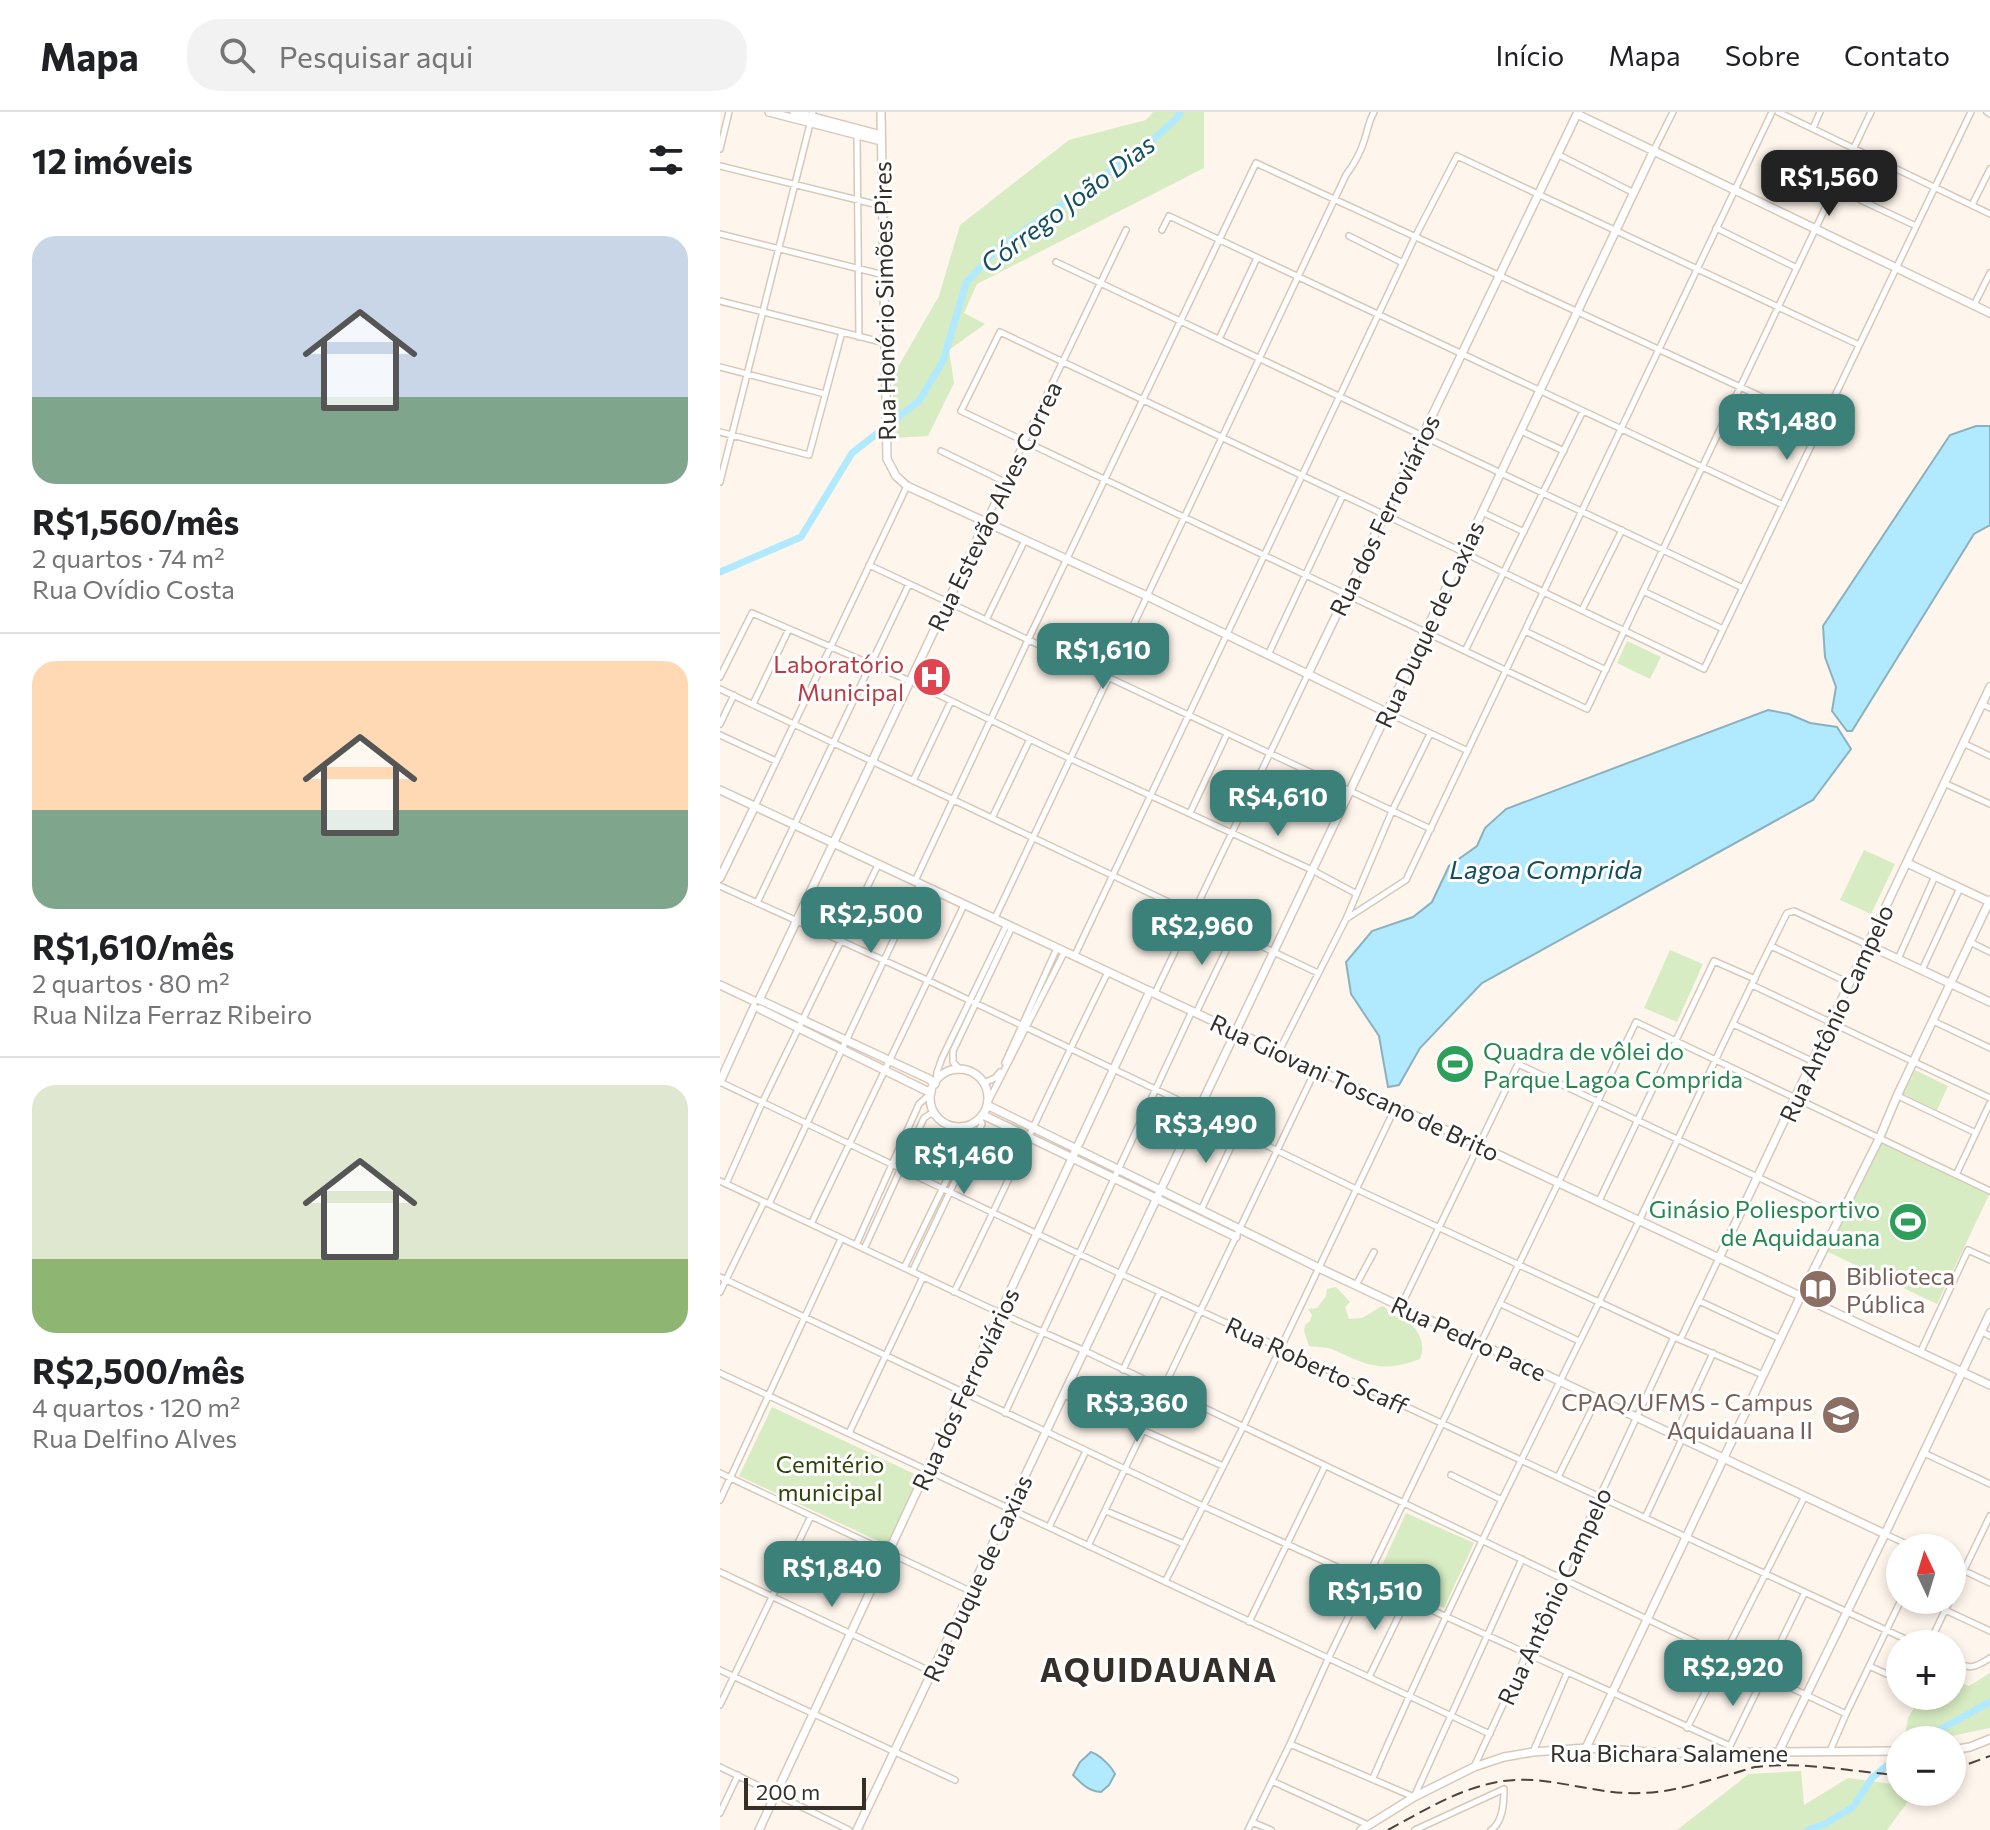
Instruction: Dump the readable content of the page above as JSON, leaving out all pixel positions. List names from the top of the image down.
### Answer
{
  "streets": {
    "main road": [
      "Rua Honório Simões Pires",
      "Rua Estevão Alves Correa",
      "Rua dos Ferroviários",
      "Rua Duque de Caxias",
      "Rua Antônio Campelo",
      "Rua Giovani Toscano de Brito",
      "Rua Pedro Pace",
      "Rua Bichara Salamene"
    ],
    "street": ["Rua Roberto Scaff"]
  },
  "crossings": [
    ["Rua Estevão Alves Correa", "Rua Giovani Toscano de Brito"],
    ["Rua Estevão Alves Correa", "Rua Roberto Scaff"],
    ["Rua dos Ferroviários", "Rua Duque de Caxias"],
    ["Rua dos Ferroviários", "Rua Giovani Toscano de Brito"],
    ["Rua dos Ferroviários", "Rua Roberto Scaff"],
    ["Rua Duque de Caxias", "Rua Giovani Toscano de Brito"],
    ["Rua Duque de Caxias", "Rua Roberto Scaff"],
    ["Rua Antônio Campelo", "Rua Giovani Toscano de Brito"],
    ["Rua Antônio Campelo", "Rua Pedro Pace"],
    ["Rua Antônio Campelo", "Rua Roberto Scaff"],
    ["Rua Antônio Campelo", "Rua Bichara Salamene"]
  ],
  "districts": ["AQUIDAUANA"],
  "water": ["Córrego João Dias", "Lagoa Comprida"],
  "parks": ["Cemitério municipal"],
  "places": {
    "hospital": ["Laboratório Municipal"],
    "sports": ["Quadra de vôlei do Parque Lagoa Comprida", "Ginásio Poliesportivo de Aquidauana"],
    "library": ["Biblioteca Pública"],
    "school or university": ["CPAQ/UFMS - Campus Aquidauana II"]
  },
  "scale_bar": "200 m",
  "north": "top",
  "page": {
    "header": "Mapa",
    "search": "Pesquisar aqui",
    "nav": [
      "Início",
      "Mapa",
      "Sobre",
      "Contato"
    ],
    "heading": "12 imóveis",
    "price": [
      "R$1,560",
      "R$1,480",
      "R$1,610",
      "R$4,610",
      "R$2,500",
      "R$2,960",
      "R$3,490",
      "R$1,460",
      "R$3,360",
      "R$1,840",
      "R$1,510",
      "R$2,920"
    ],
    "list": [
      {
        "name": "R$1,560/mês",
        "note": "2 quartos · 74 m² · Rua Ovídio Costa"
      },
      {
        "name": "R$1,610/mês",
        "note": "2 quartos · 80 m² · Rua Nilza Ferraz Ribeiro"
      },
      {
        "name": "R$2,500/mês",
        "note": "4 quartos · 120 m² · Rua Delfino Alves"
      }
    ],
    "map_buttons": ["+", "−"],
    "scale": "200 m"
  }
}
